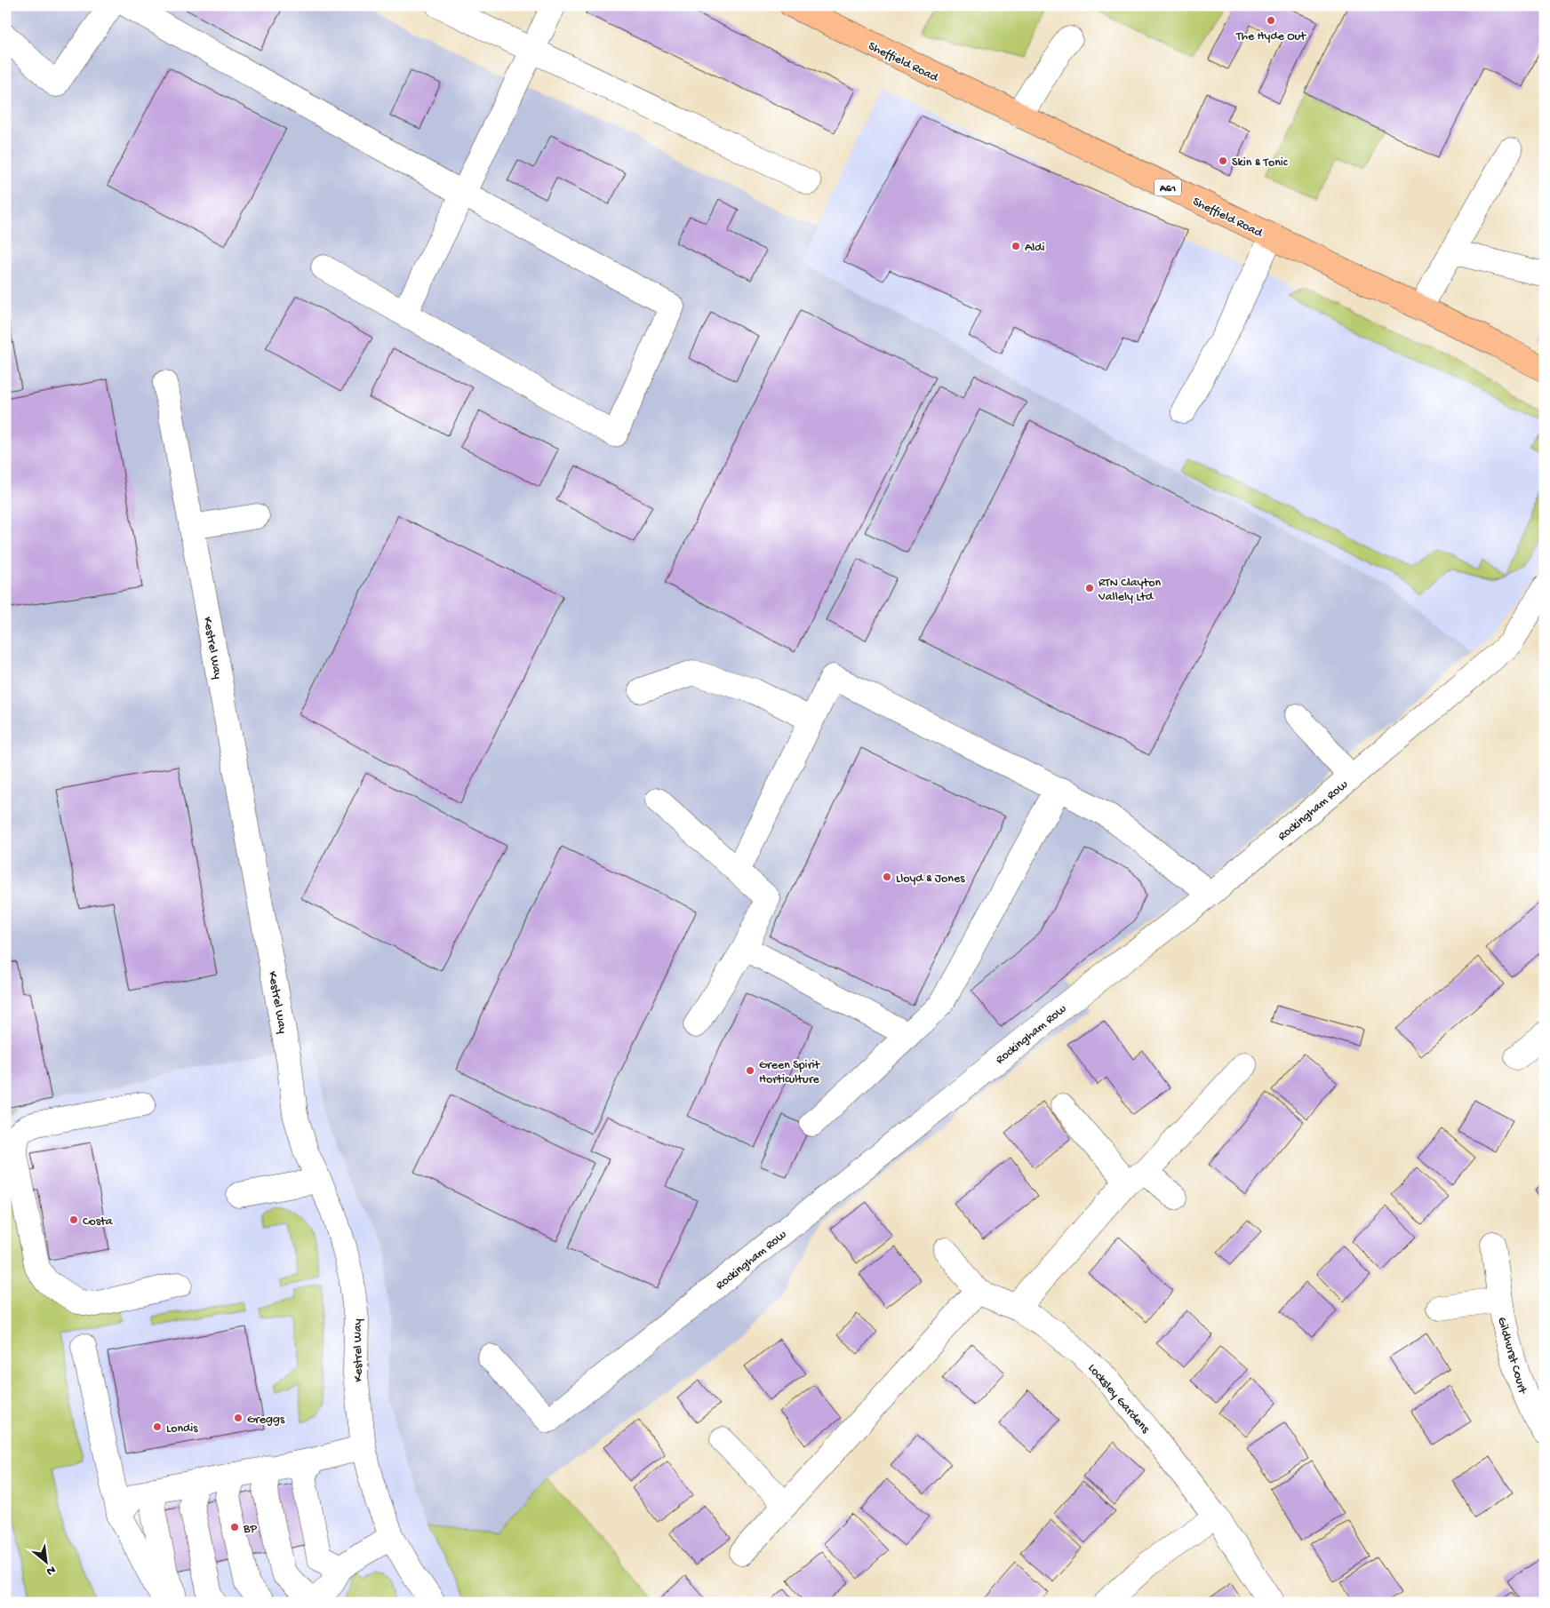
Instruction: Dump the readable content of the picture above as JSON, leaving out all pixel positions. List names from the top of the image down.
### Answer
{
  "streets": {
    "highway": ["Sheffield Road", "A61"],
    "street": [
      "Kestrel Way",
      "Rockingham Row",
      "Gildhurst Court",
      "Locksley Gardens"
    ]
  },
  "places": [
    "The Hyde Out",
    "Skin & Tonic",
    "Aldi",
    "RTN Clayton Vallely Ltd",
    "Lloyd & Jones",
    "Green Spirit Horticulture",
    "Costa",
    "Greggs",
    "Londis",
    "BP"
  ],
  "north": "bottom right"
}
